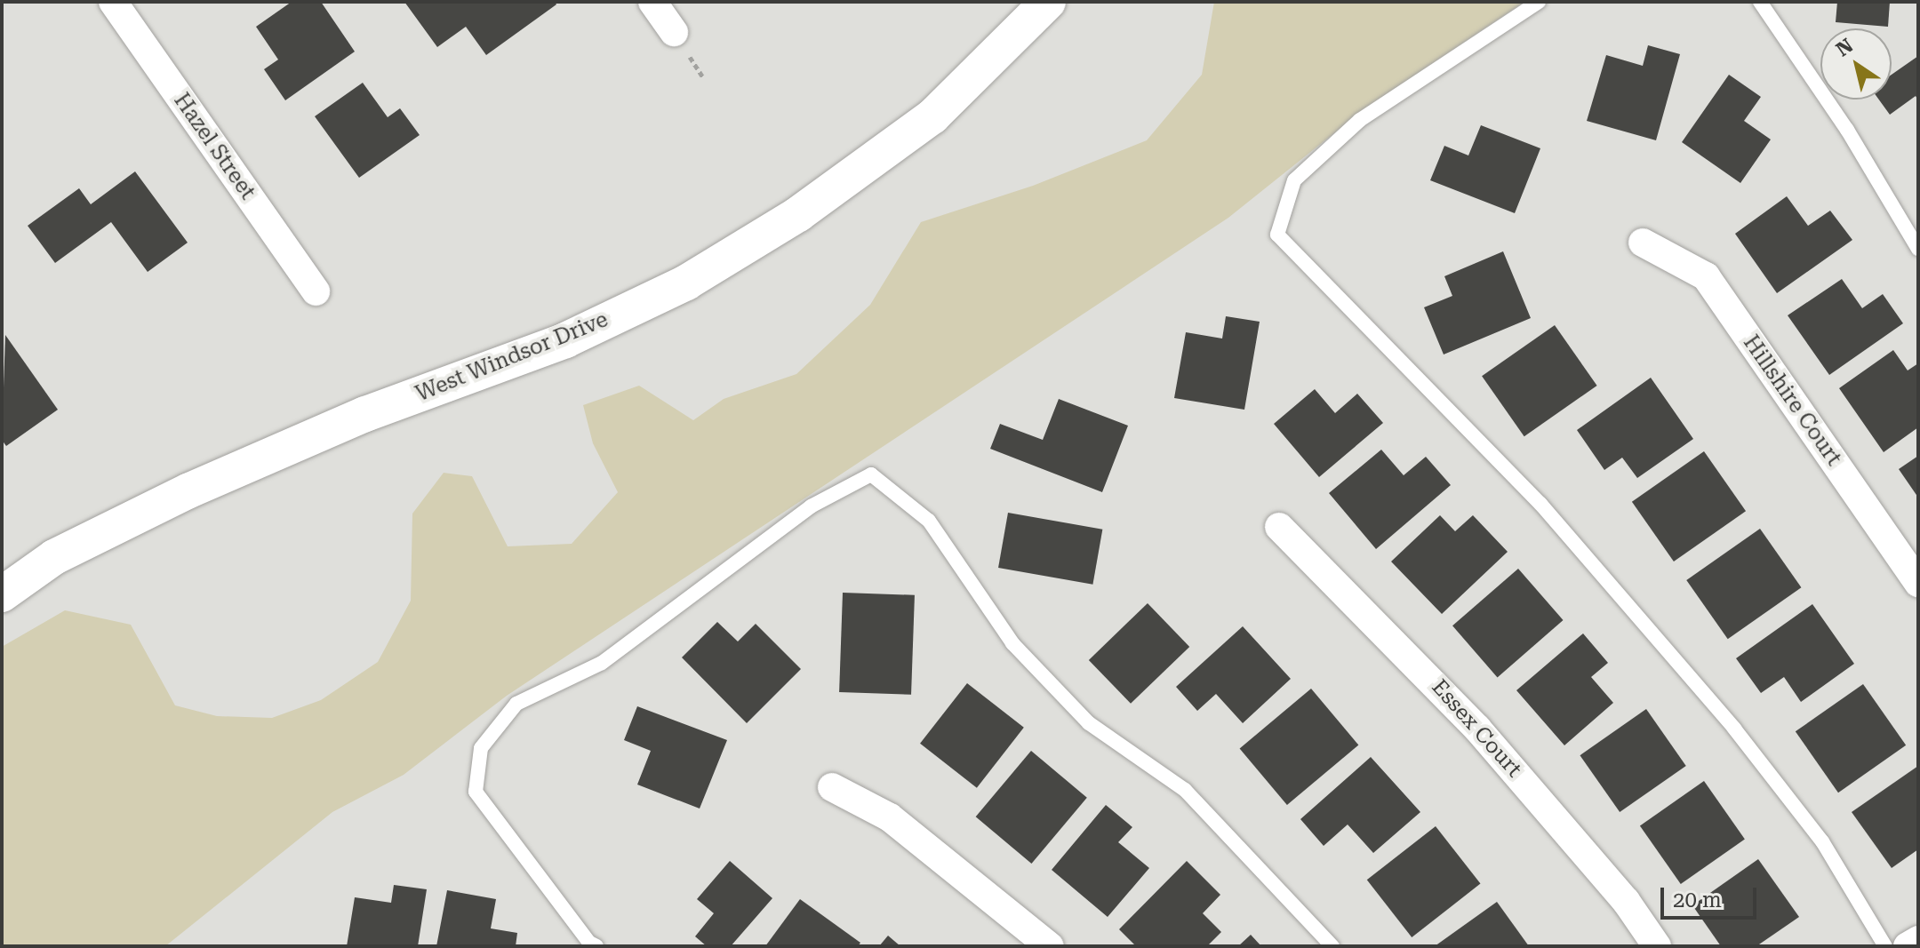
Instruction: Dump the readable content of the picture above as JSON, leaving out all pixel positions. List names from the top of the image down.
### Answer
{
  "streets": {
    "street": [
      "Hazel Street",
      "West Windsor Drive",
      "Hillshire Court",
      "Essex Court"
    ]
  },
  "scale_bar": "20 m",
  "north": "top left"
}
